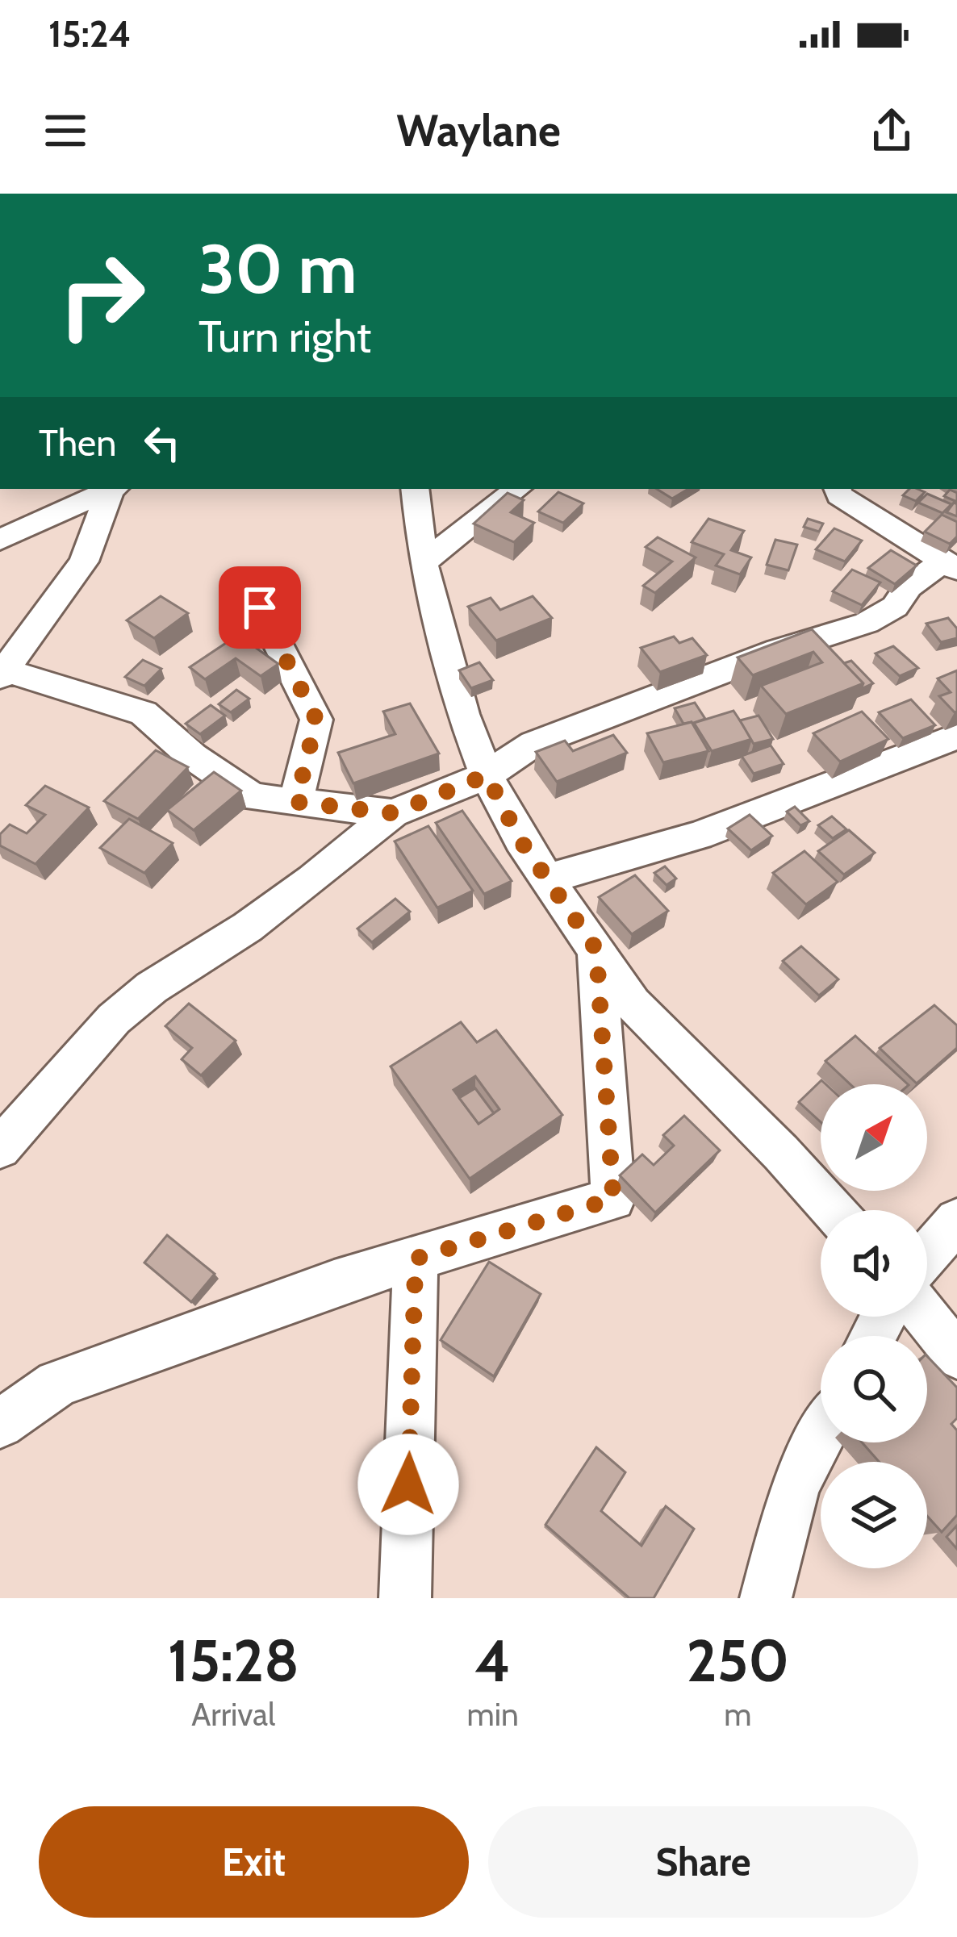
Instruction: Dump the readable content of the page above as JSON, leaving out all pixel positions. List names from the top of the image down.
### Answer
{
  "north": "top right",
  "page": {
    "status": "15:24",
    "header": "Waylane",
    "turn": ["30 m", "Turn right"],
    "then": "Then",
    "eta": [
      "15:28",
      "Arrival",
      "4",
      "min",
      "250",
      "m"
    ],
    "buttons": ["Exit", "Share"]
  }
}
